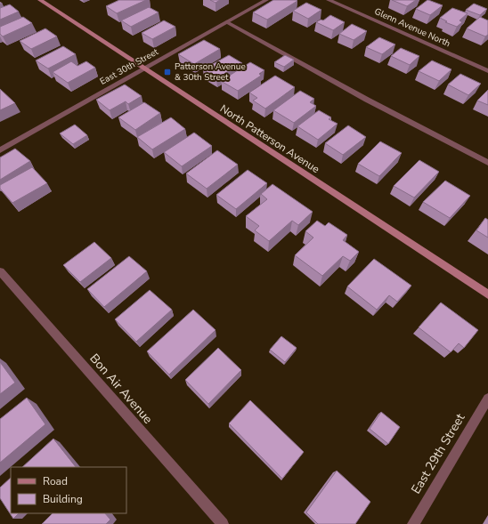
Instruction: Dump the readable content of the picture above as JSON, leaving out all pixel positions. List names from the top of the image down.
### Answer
{
  "streets": {
    "main road": ["North Patterson Avenue"],
    "street": [
      "Glenn Avenue North",
      "East 30th Street",
      "Bon Air Avenue",
      "East 29th Street"
    ]
  },
  "crossings": [
    ["East 30th Street", "North Patterson Avenue"]
  ],
  "places": {
    "transit": ["Patterson Avenue & 30th Street"]
  },
  "legend": ["Road", "Building"]
}
